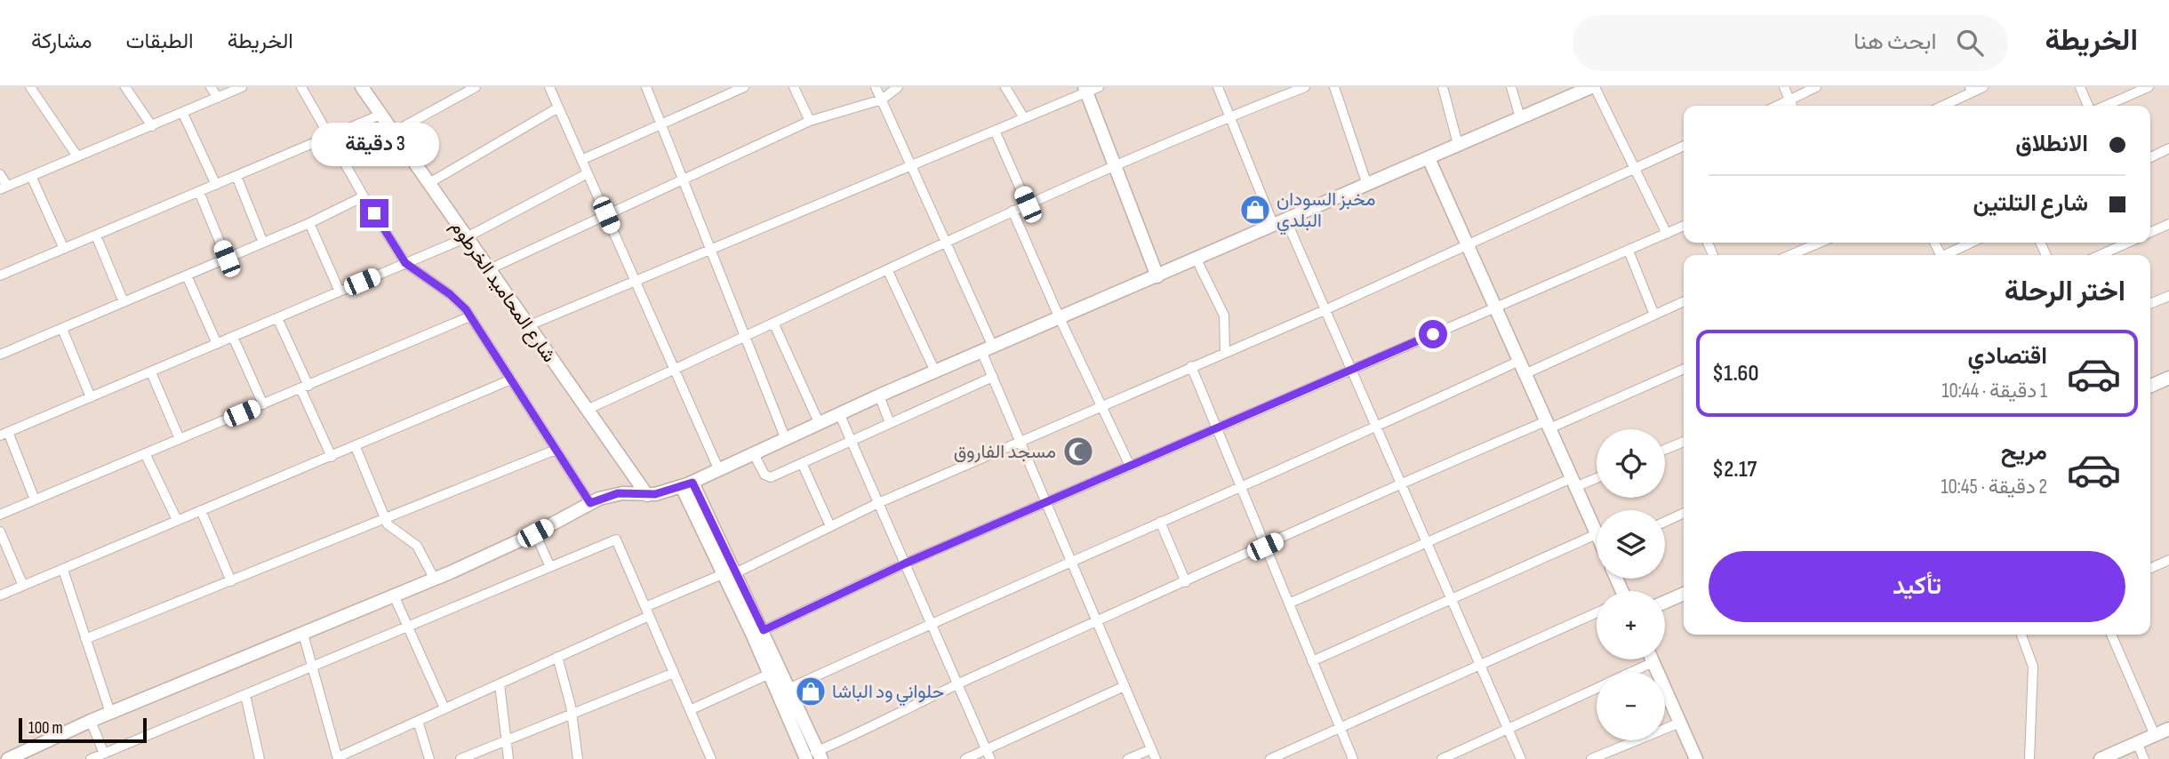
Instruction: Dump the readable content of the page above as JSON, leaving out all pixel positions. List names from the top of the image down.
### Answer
{
  "streets": {
    "street": ["شارع المحاميد الخرطوم"]
  },
  "places": {
    "shop": ["مخبز السودان البلدي", "حلواني ود الباشا"],
    "mosque": ["مسجد الفاروق"]
  },
  "scale_bar": "100 m",
  "page": {
    "header": "الخريطة",
    "search": "ابحث هنا",
    "nav": ["الخريطة", "الطبقات", "مشاركة"],
    "banner": ["الانطلاق", "شارع التلتين"],
    "bubble": "3 دقيقة",
    "heading": "اختر الرحلة",
    "list": [
      {
        "name": "اقتصادي",
        "note": "1 دقيقة · 10:44",
        "value": "$1.60"
      },
      {
        "name": "مريح",
        "note": "2 دقيقة · 10:45",
        "value": "$2.17"
      }
    ],
    "map_buttons": ["+", "−"],
    "buttons": "تأكيد",
    "scale": "100 m"
  }
}
